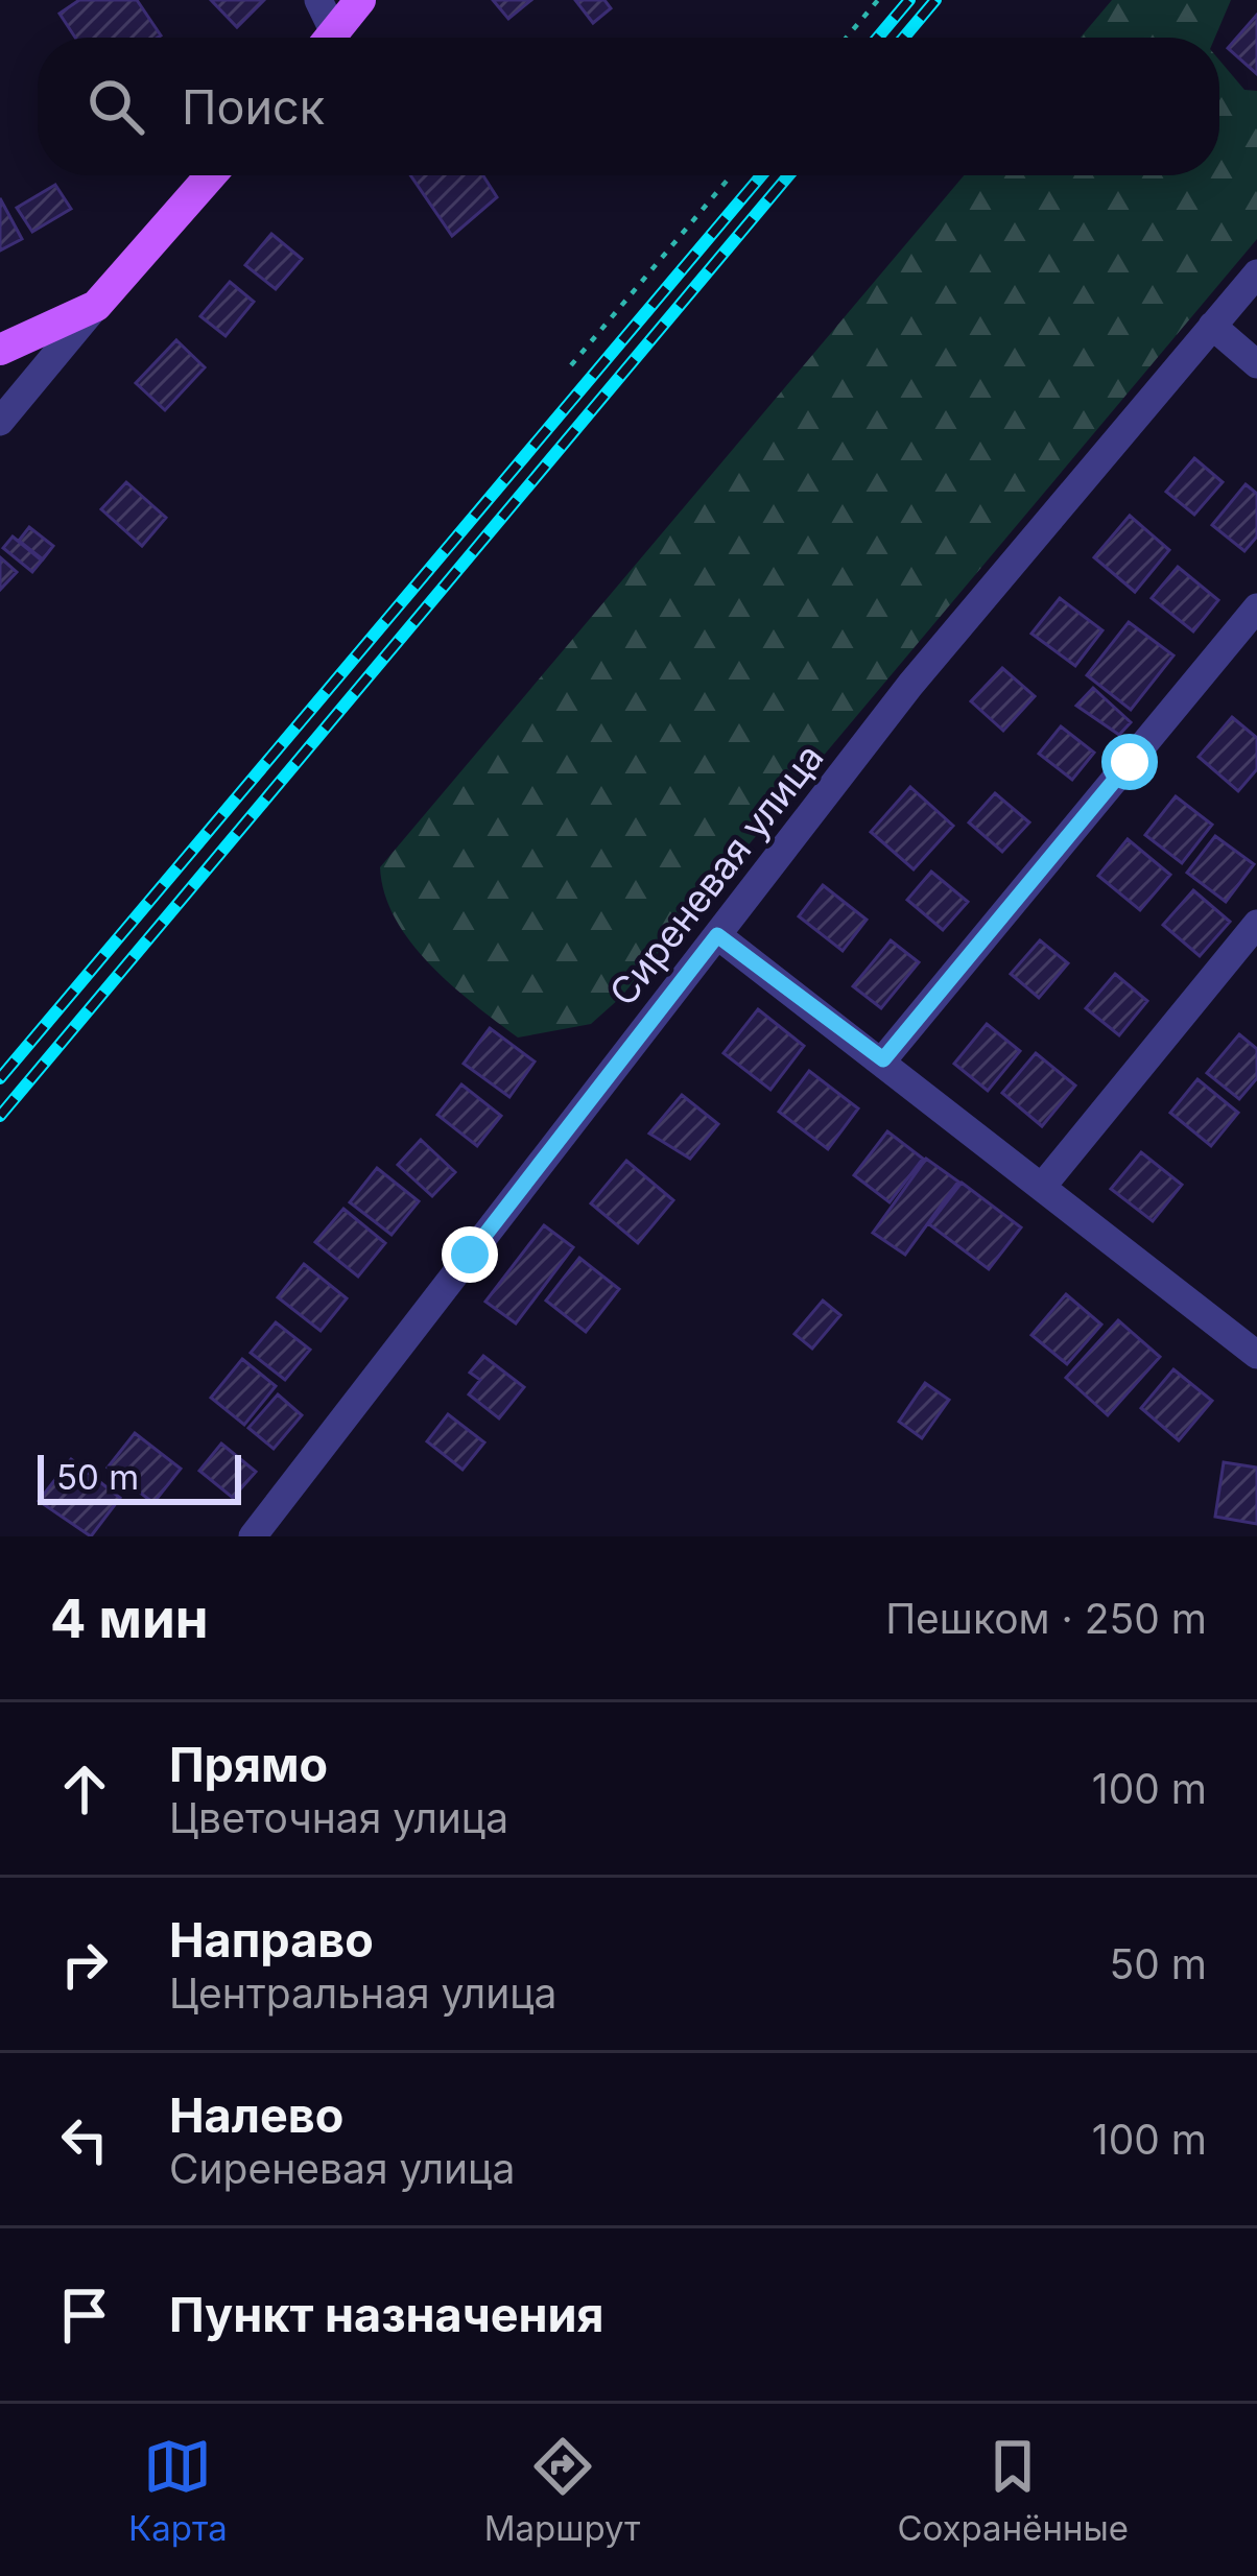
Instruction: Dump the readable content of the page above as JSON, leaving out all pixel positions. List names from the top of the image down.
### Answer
{
  "streets": {
    "street": ["Сиреневая улица"]
  },
  "scale_bar": "50 m",
  "page": {
    "search": "Поиск",
    "scale": "50 m",
    "heading": ["4 мин", "Пешком · 250 m"],
    "list": [
      ["Прямо", "Цветочная улица", "100 m"],
      ["Направо", "Центральная улица", "50 m"],
      ["Налево", "Сиреневая улица", "100 m"],
      "Пункт назначения"
    ],
    "nav": ["Карта", "Маршрут", "Сохранённые"]
  }
}
